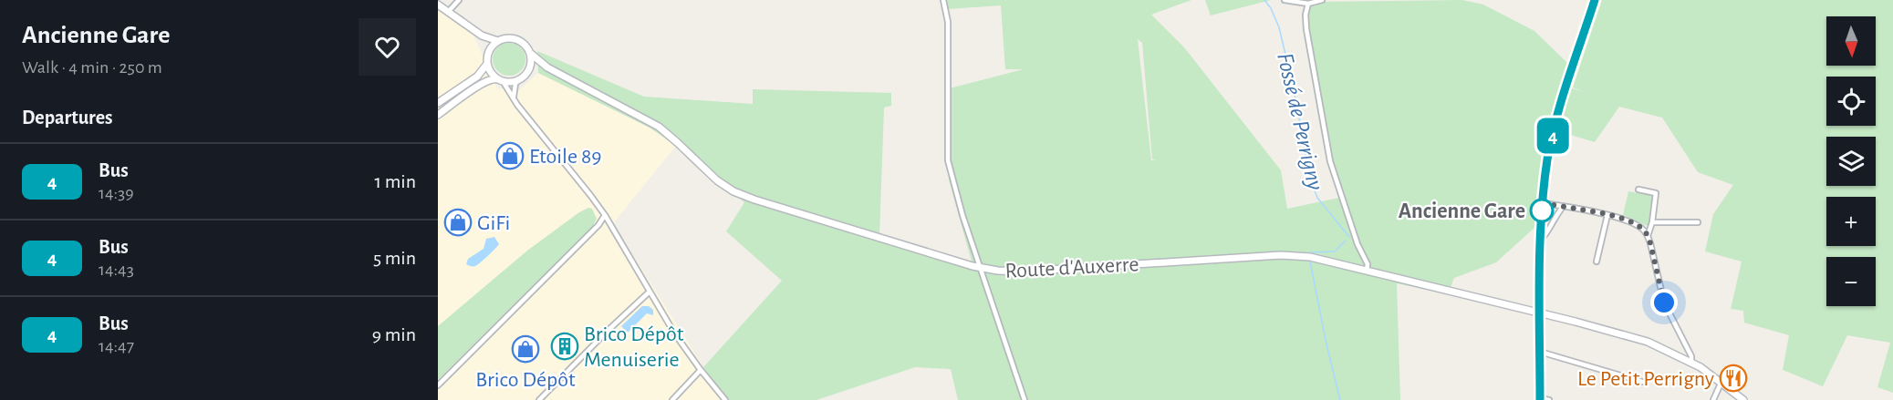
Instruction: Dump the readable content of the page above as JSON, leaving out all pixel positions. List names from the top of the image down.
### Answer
{
  "streets": {
    "street": ["Route d'Auxerre"]
  },
  "water": ["Fossé de Perrigny"],
  "places": {
    "shop": ["Etoile 89", "GiFi", "Brico Dépôt"],
    "other": ["Ancienne Gare"],
    "building": ["Brico Dépôt Menuiserie"],
    "restaurant": ["Le Petit Perrigny"]
  },
  "lines": ["bus line 4"],
  "north": "bottom",
  "page": {
    "heading": [
      ["Ancienne Gare", "Walk · 4 min · 250 m"],
      "Departures"
    ],
    "on_map": "4",
    "map_buttons": ["+", "−"],
    "list": [
      {
        "mark": "4",
        "name": "Bus",
        "note": "14:39",
        "value": "1 min"
      },
      {
        "mark": "4",
        "name": "Bus",
        "note": "14:43",
        "value": "5 min"
      },
      {
        "mark": "4",
        "name": "Bus",
        "note": "14:47",
        "value": "9 min"
      }
    ]
  }
}
